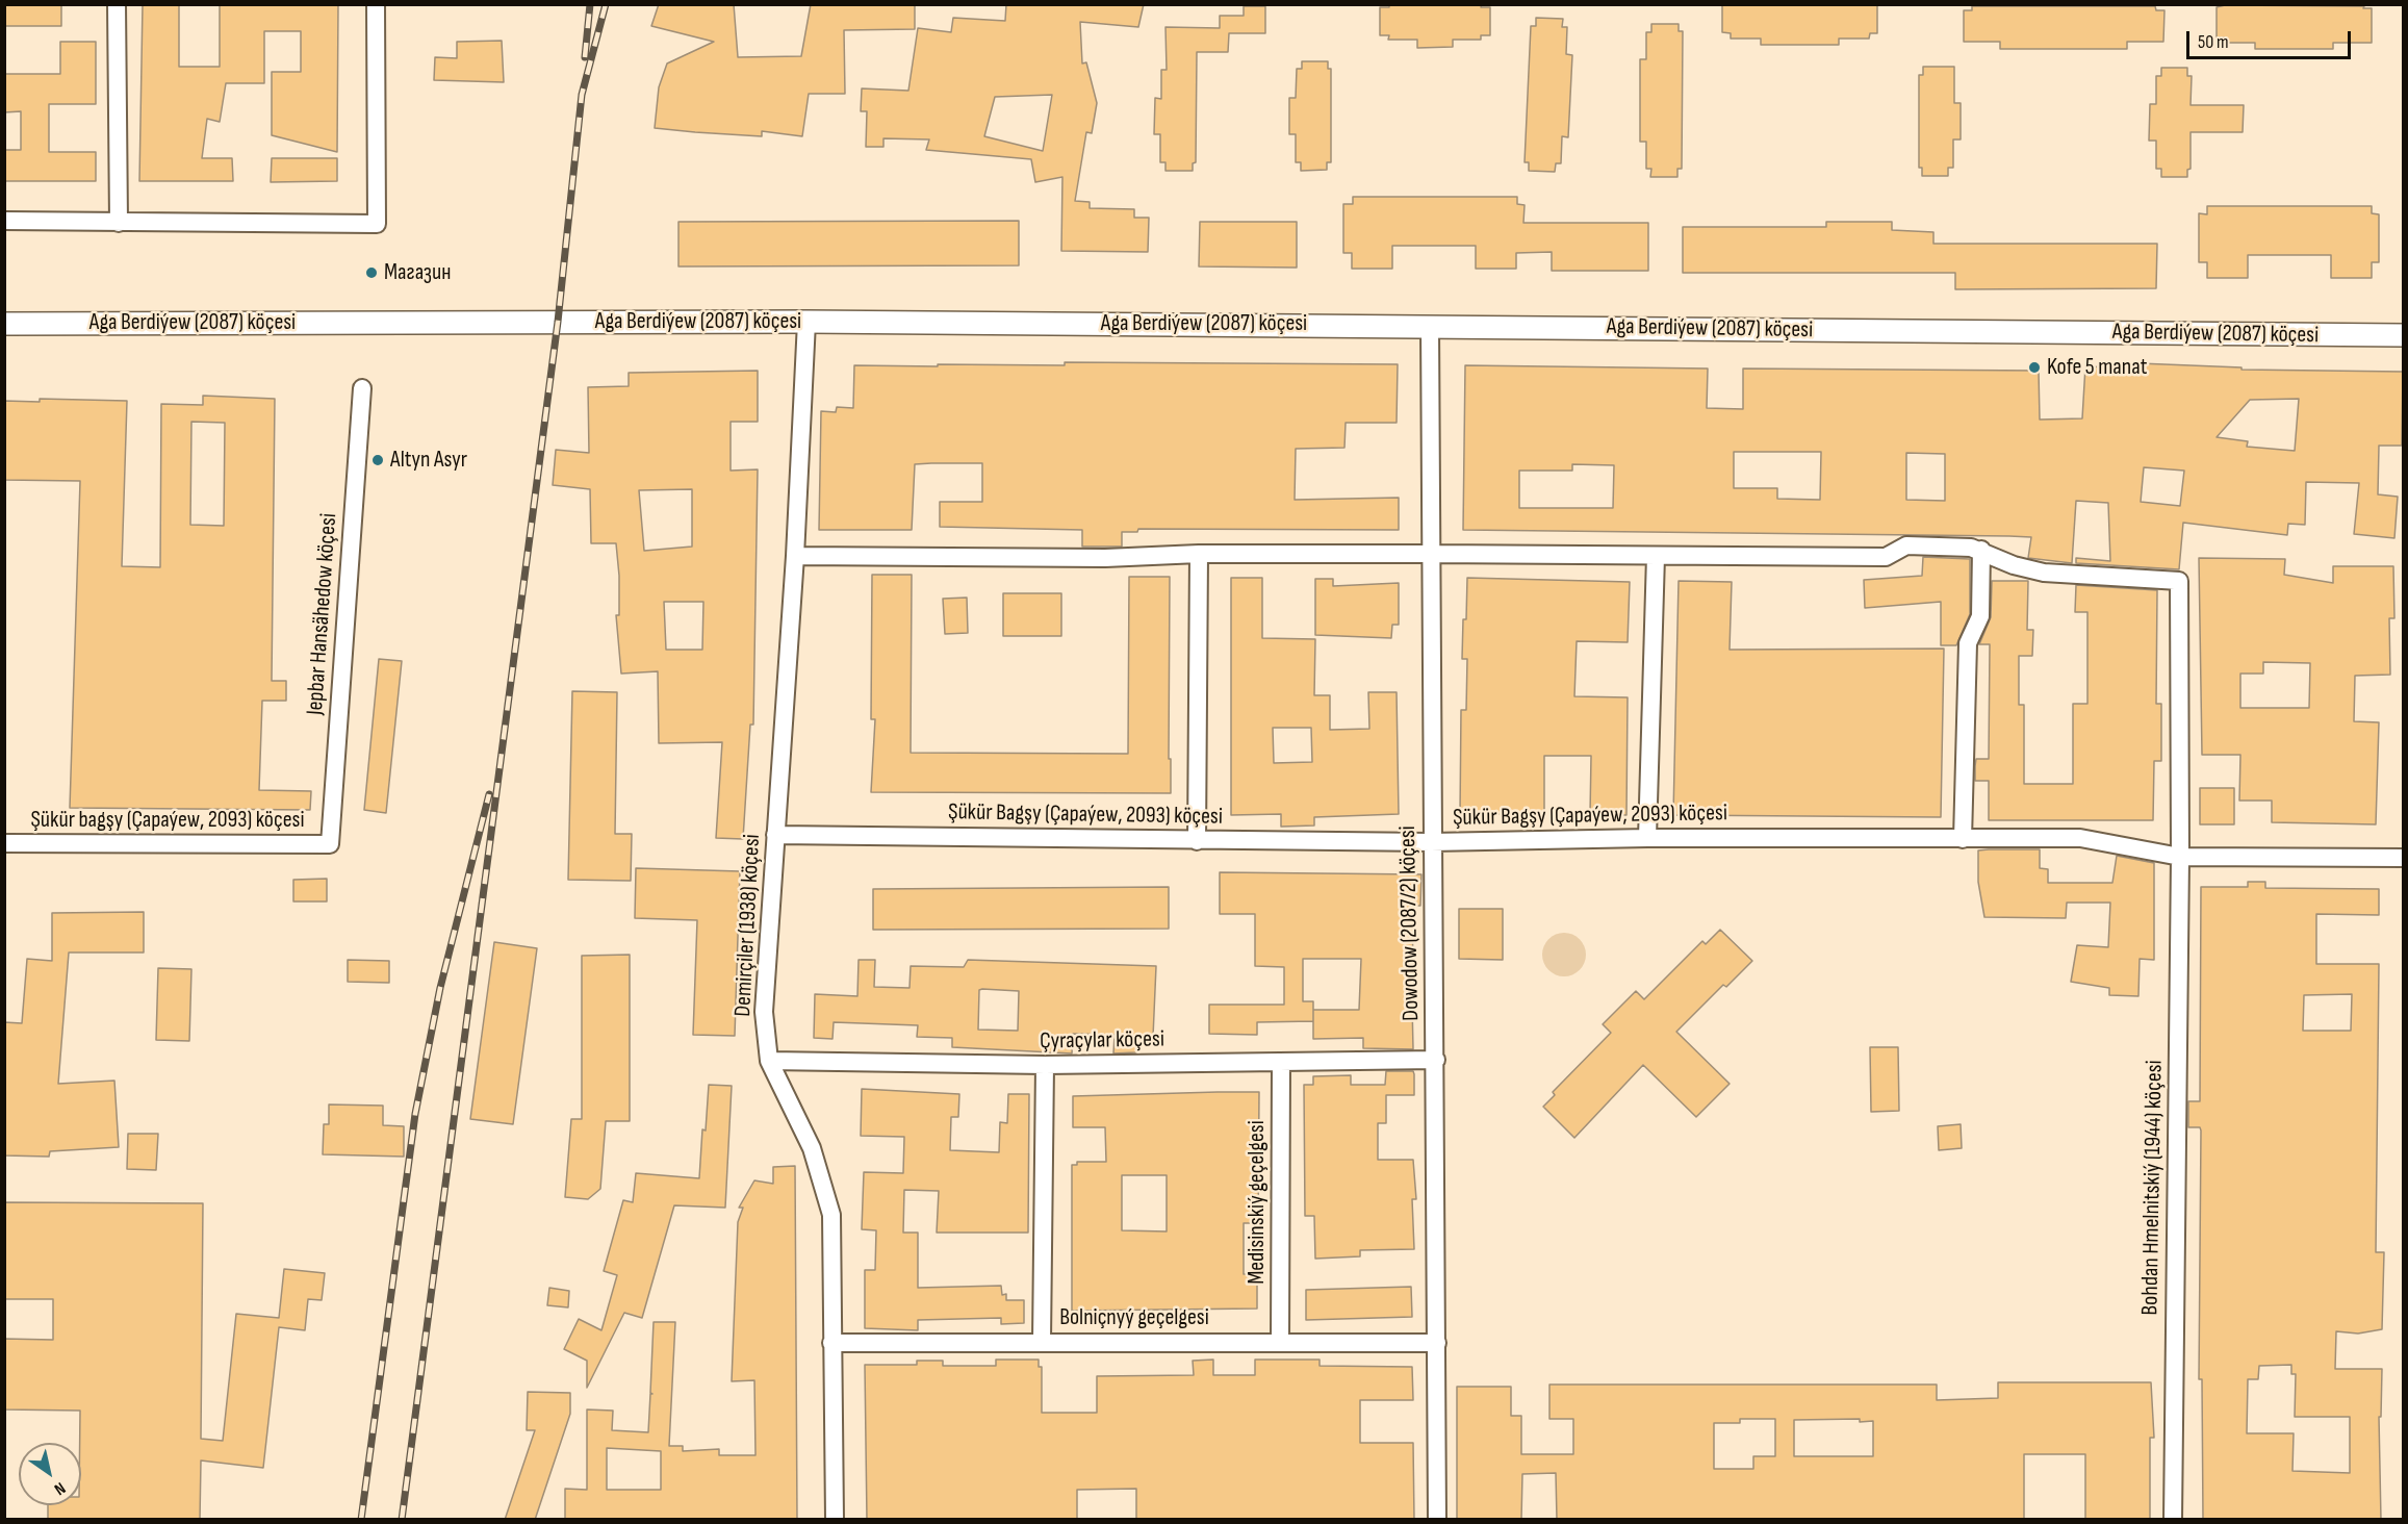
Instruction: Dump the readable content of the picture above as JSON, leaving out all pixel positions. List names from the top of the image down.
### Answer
{
  "streets": {
    "street": [
      "Aga Berdiýew (2087) köçesi",
      "Jepbar Hansähedow köçesi",
      "Şükür Bagşy (Çapaýew, 2093) köçesi",
      "Şükür bagşy (Çapaýew, 2093) köçesi",
      "Dowodow (2087/2) köçesi",
      "Demirçiler (1938) köçesi",
      "Çyraçylar köçesi",
      "Bohdan Hmelnitskiý (1944) köçesi",
      "Medisinskiý geçelgesi",
      "Bolniçnyý geçelgesi"
    ]
  },
  "crossings": [
    ["Aga Berdiýew (2087) köçesi", "Dowodow (2087/2) köçesi"],
    ["Aga Berdiýew (2087) köçesi", "Demirçiler (1938) köçesi"],
    ["Jepbar Hansähedow köçesi", "Şükür bagşy (Çapaýew, 2093) köçesi"],
    ["Şükür Bagşy (Çapaýew, 2093) köçesi", "Dowodow (2087/2) köçesi"],
    ["Şükür Bagşy (Çapaýew, 2093) köçesi", "Demirçiler (1938) köçesi"],
    ["Şükür Bagşy (Çapaýew, 2093) köçesi", "Bohdan Hmelnitskiý (1944) köçesi"],
    ["Dowodow (2087/2) köçesi", "Çyraçylar köçesi"],
    ["Dowodow (2087/2) köçesi", "Bolniçnyý geçelgesi"],
    ["Demirçiler (1938) köçesi", "Çyraçylar köçesi"],
    ["Demirçiler (1938) köçesi", "Bolniçnyý geçelgesi"],
    ["Çyraçylar köçesi", "Medisinskiý geçelgesi"],
    ["Medisinskiý geçelgesi", "Bolniçnyý geçelgesi"]
  ],
  "places": ["Магазин", "Kofe 5 manat", "Altyn Asyr"],
  "scale_bar": "50 m",
  "north": "bottom right"
}
